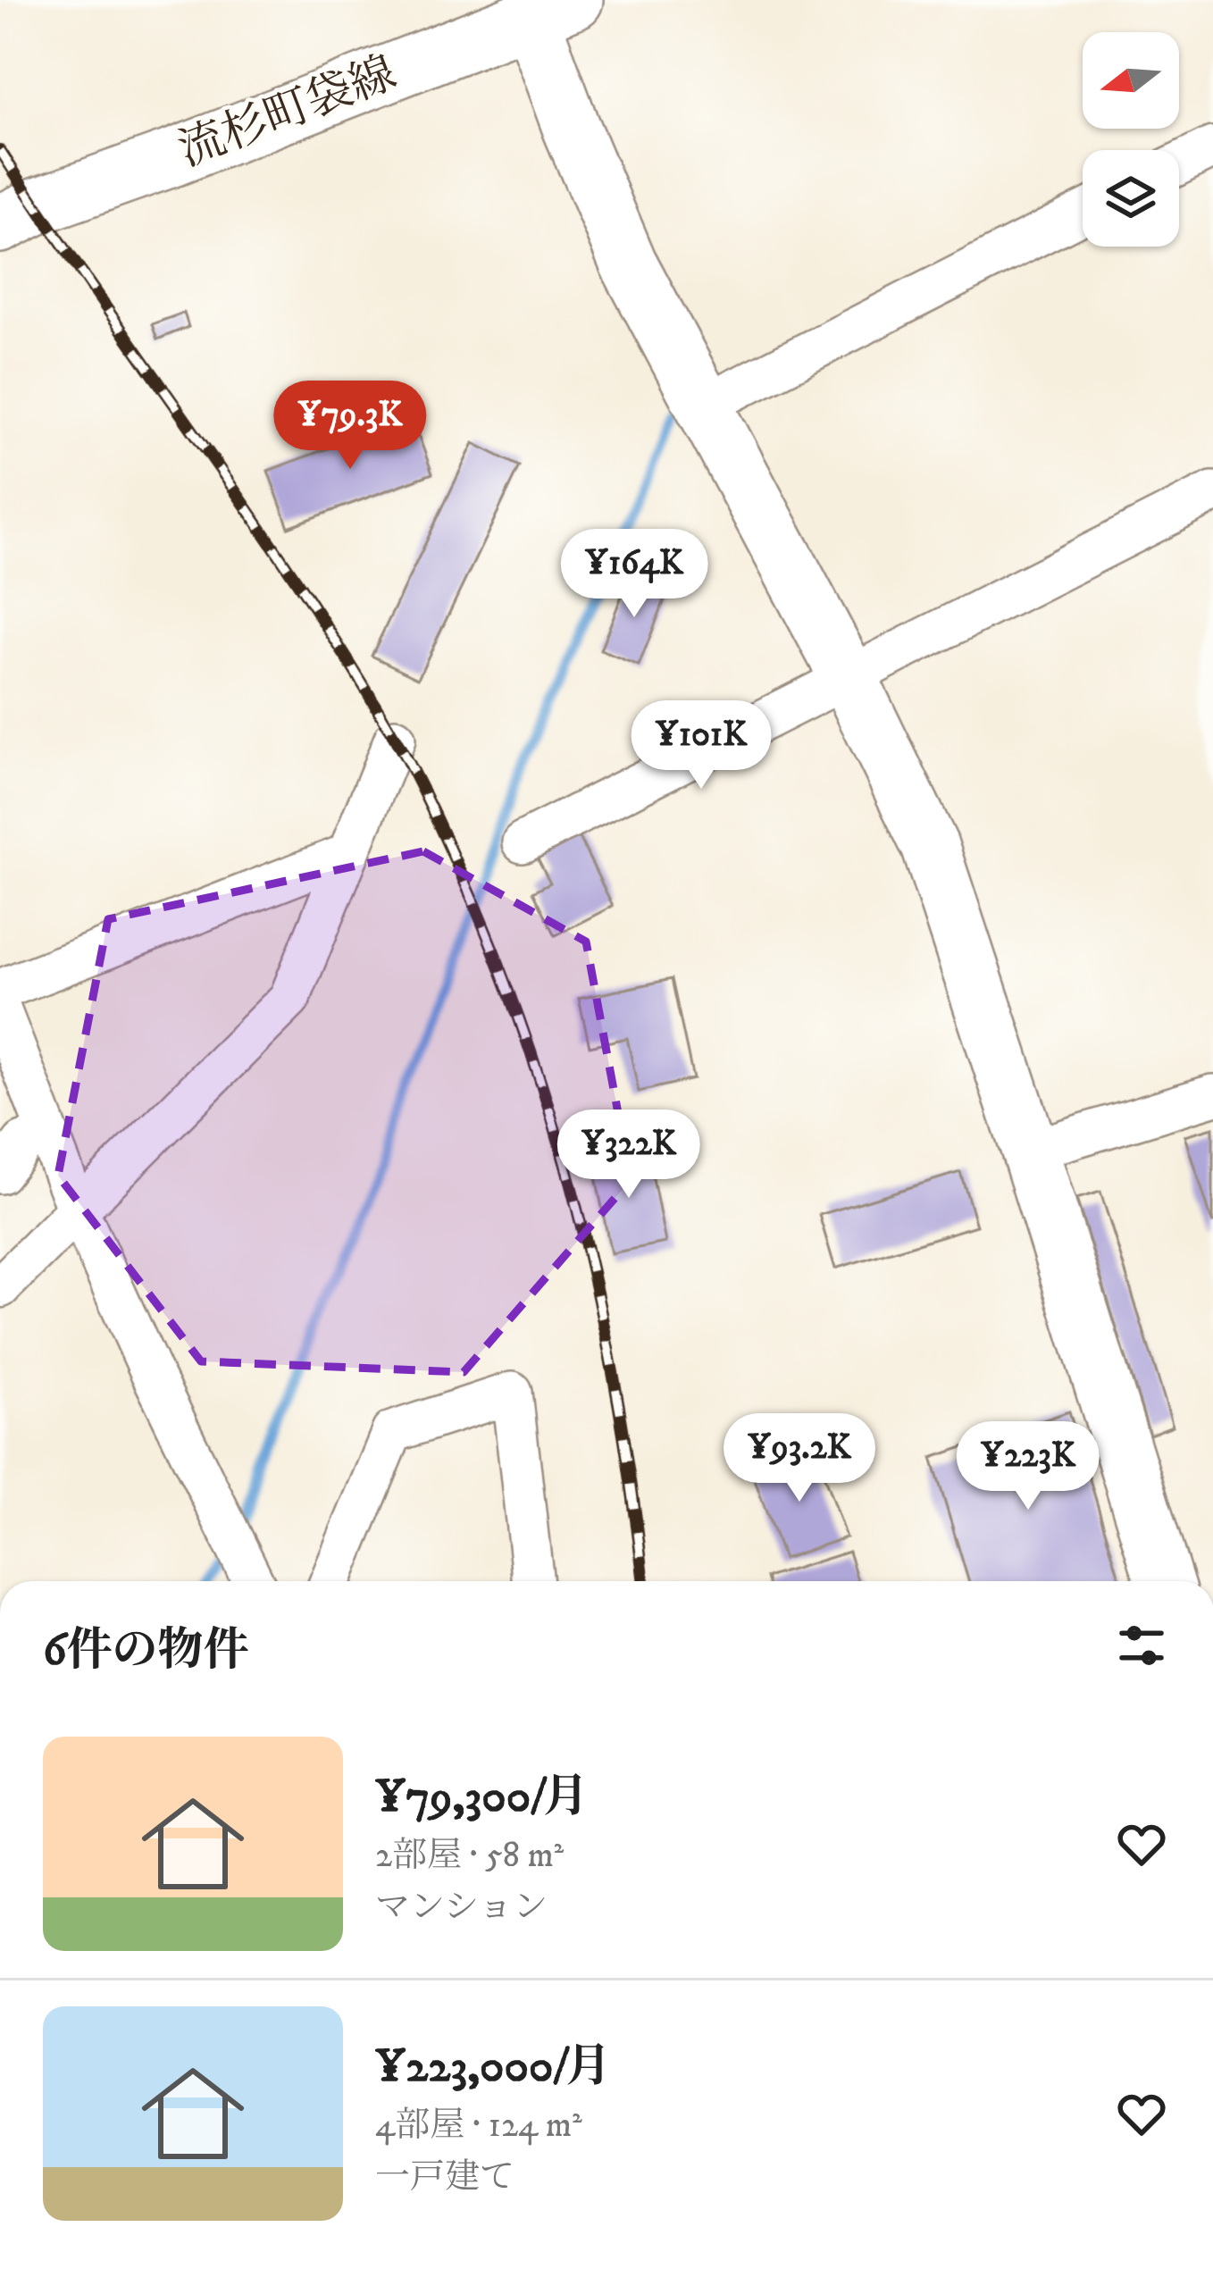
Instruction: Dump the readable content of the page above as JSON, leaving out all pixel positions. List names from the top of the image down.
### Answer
{
  "streets": {
    "street": ["流杉町袋線"]
  },
  "north": "left",
  "page": {
    "price": [
      "¥79.3K",
      "¥164K",
      "¥101K",
      "¥322K",
      "¥93.2K",
      "¥223K"
    ],
    "heading": "6件の物件",
    "list": [
      {
        "name": "¥79,300/月",
        "note": "2部屋 · 58 m² · マンション"
      },
      {
        "name": "¥223,000/月",
        "note": "4部屋 · 124 m² · 一戸建て"
      }
    ]
  }
}
